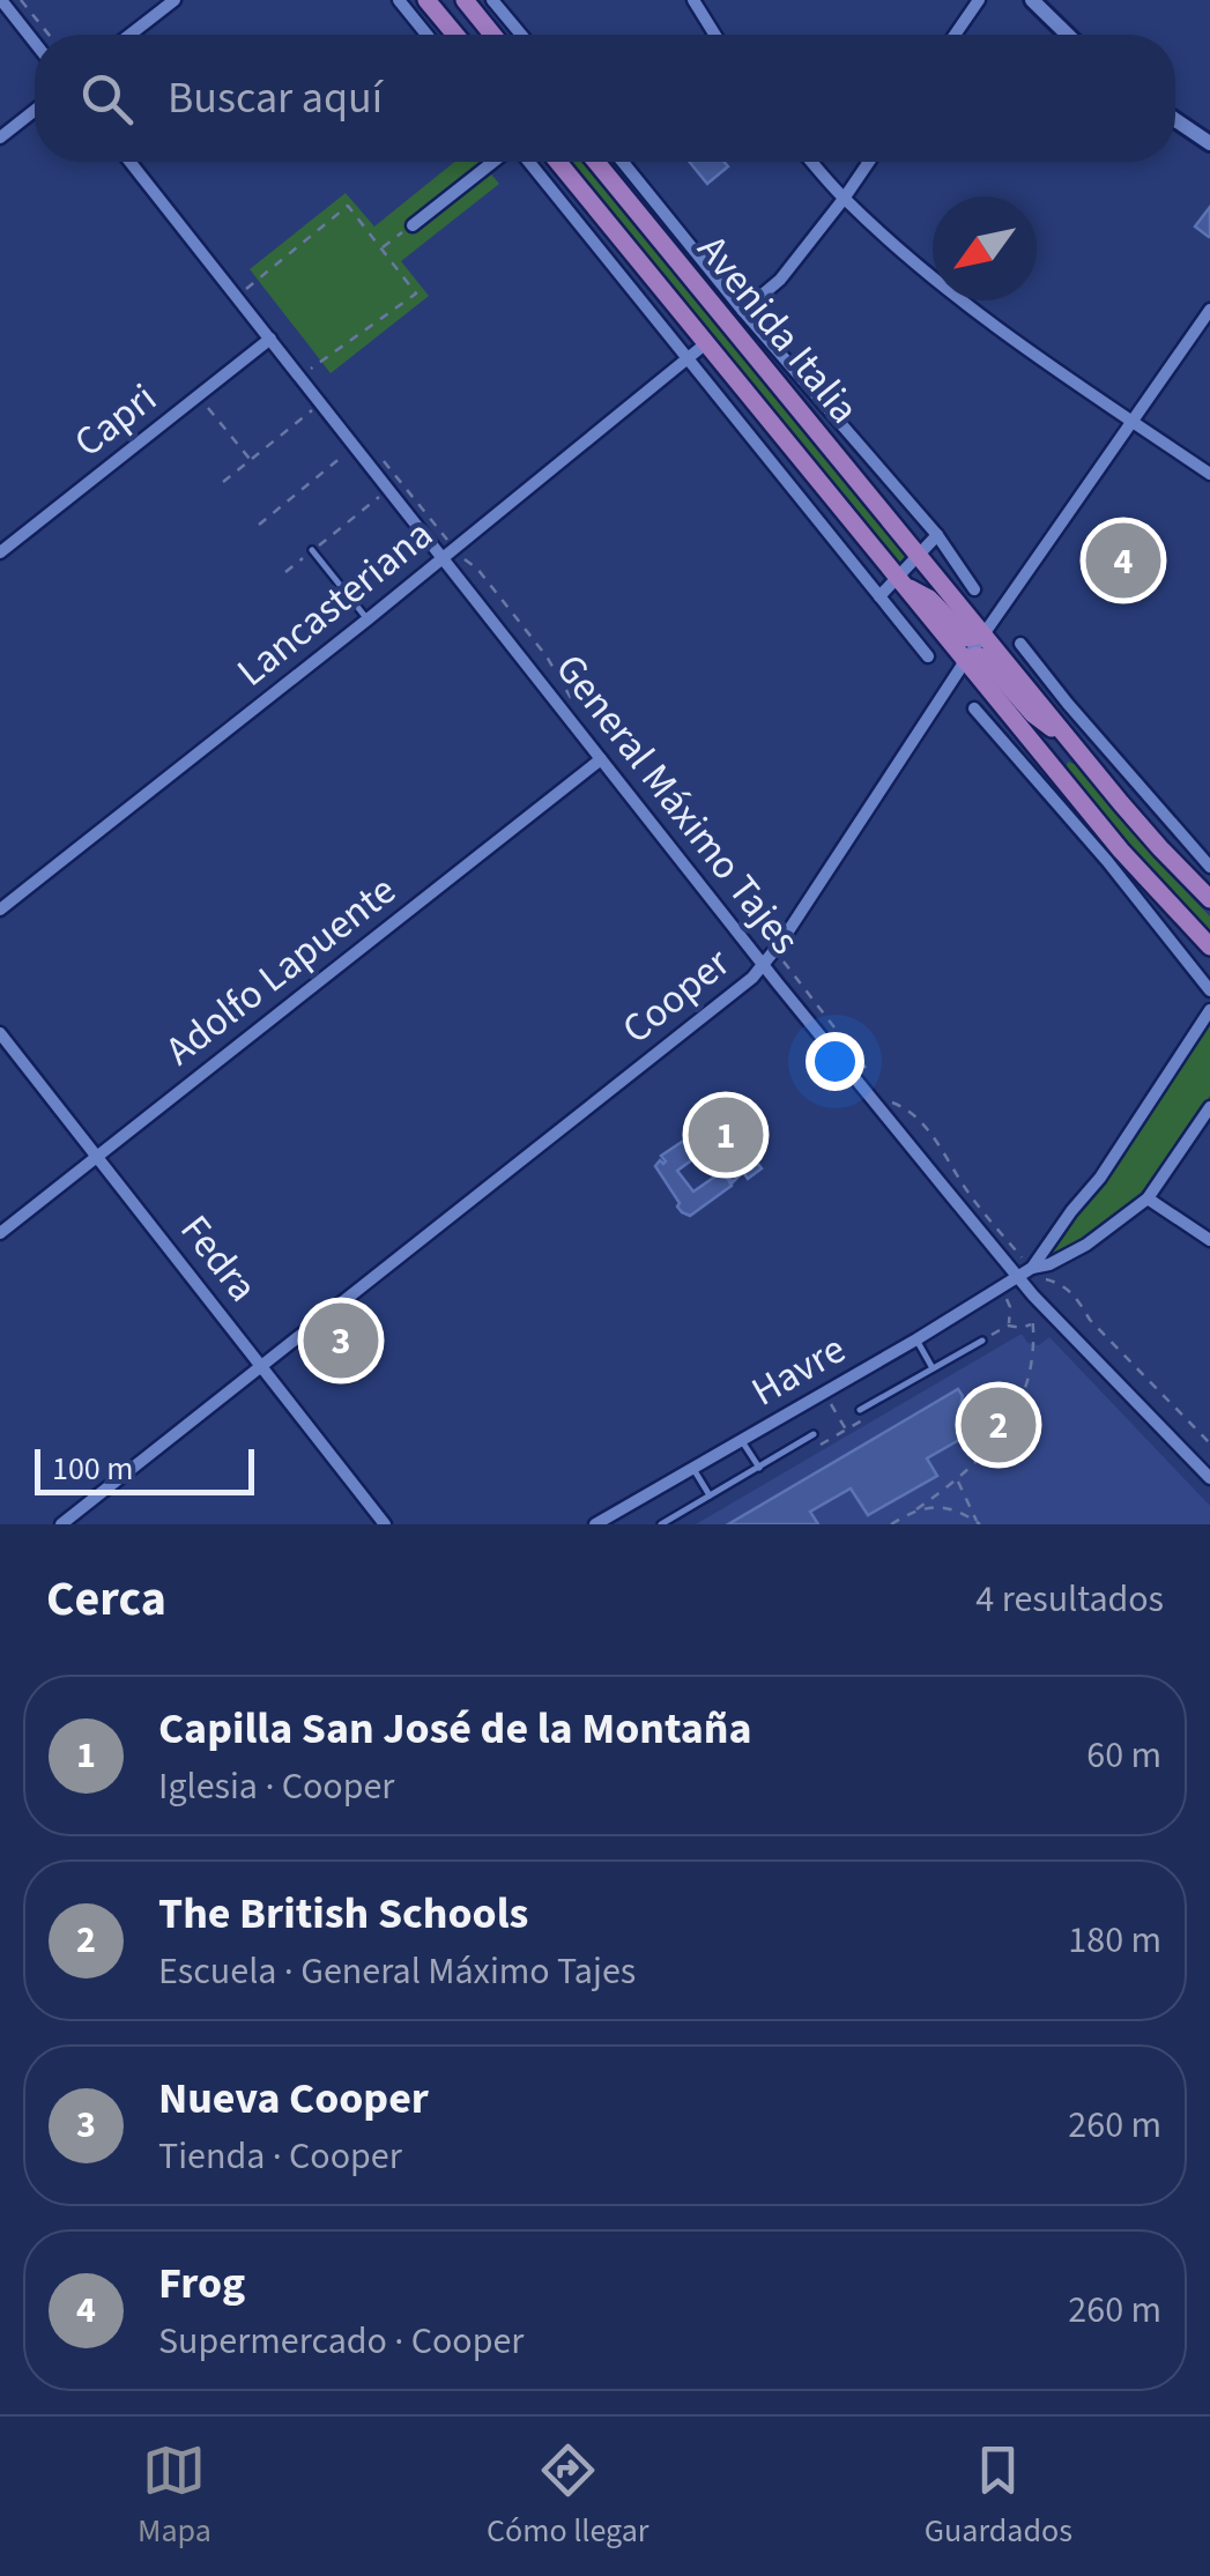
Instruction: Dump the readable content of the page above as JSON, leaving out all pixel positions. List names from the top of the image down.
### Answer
{
  "streets": {
    "main road": ["Avenida Italia"],
    "street": [
      "Capri",
      "Lancasteriana",
      "General Máximo Tajes",
      "Adolfo Lapuente",
      "Cooper",
      "Fedra",
      "Havre"
    ]
  },
  "crossings": [
    ["Avenida Italia", "Lancasteriana"],
    ["Avenida Italia", "Cooper"],
    ["Capri", "General Máximo Tajes"],
    ["Lancasteriana", "General Máximo Tajes"],
    ["General Máximo Tajes", "Adolfo Lapuente"],
    ["General Máximo Tajes", "Cooper"],
    ["General Máximo Tajes", "Havre"],
    ["Adolfo Lapuente", "Fedra"],
    ["Cooper", "Fedra"]
  ],
  "scale_bar": "100 m",
  "north": "bottom left",
  "page": {
    "search": "Buscar aquí",
    "pins": [
      "4",
      "1",
      "3",
      "2"
    ],
    "scale": "100 m",
    "heading": ["Cerca", "4 resultados"],
    "list": [
      {
        "mark": "1",
        "name": "Capilla San José de la Montaña",
        "note": "Iglesia · Cooper",
        "value": "60 m"
      },
      {
        "mark": "2",
        "name": "The British Schools",
        "note": "Escuela · General Máximo Tajes",
        "value": "180 m"
      },
      {
        "mark": "3",
        "name": "Nueva Cooper",
        "note": "Tienda · Cooper",
        "value": "260 m"
      },
      {
        "mark": "4",
        "name": "Frog",
        "note": "Supermercado · Cooper",
        "value": "260 m"
      }
    ],
    "nav": ["Mapa", "Cómo llegar", "Guardados"]
  }
}
